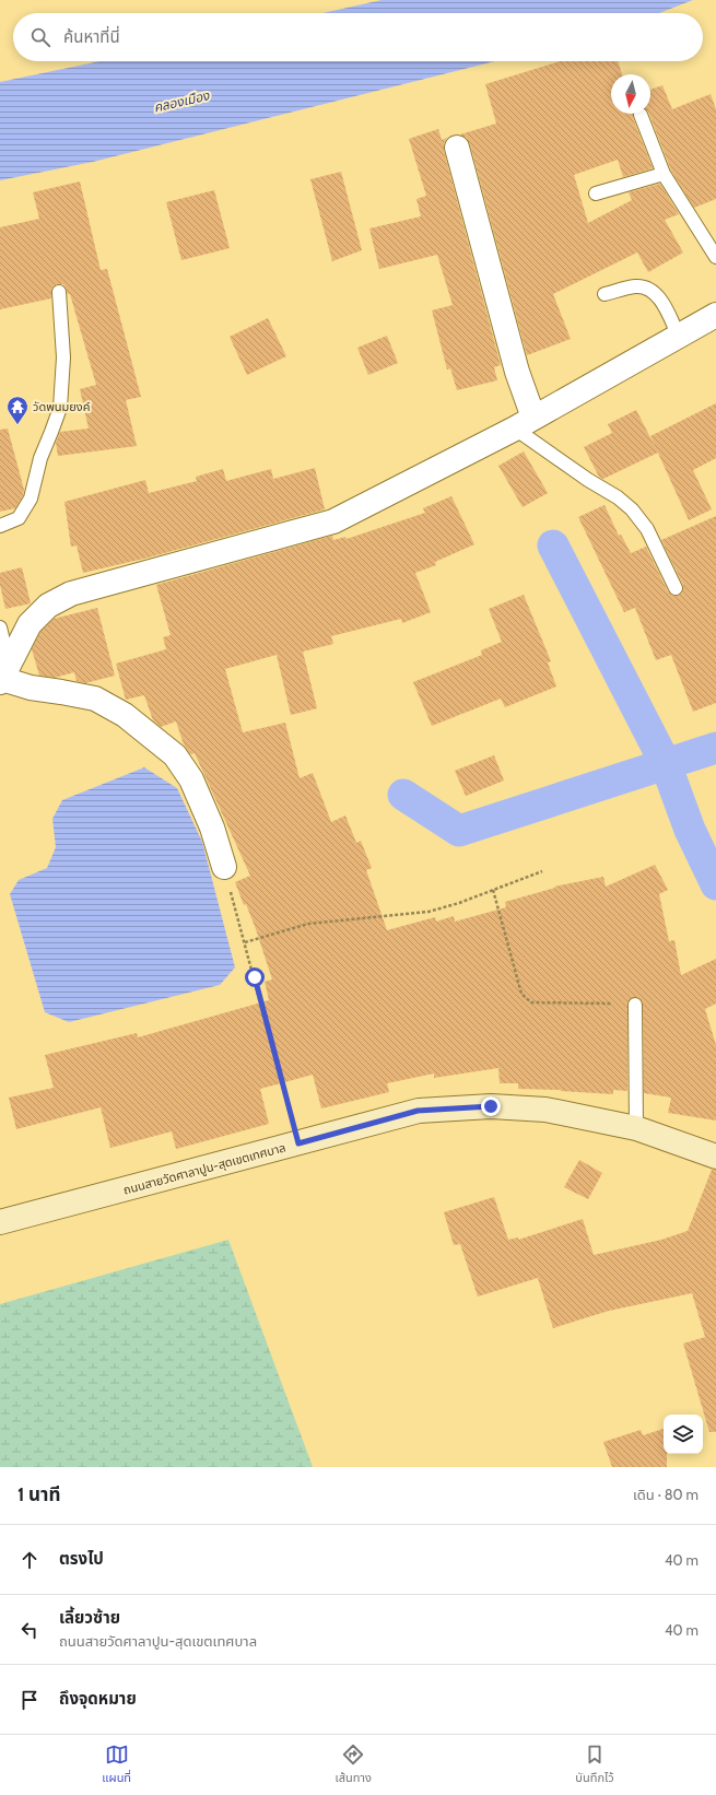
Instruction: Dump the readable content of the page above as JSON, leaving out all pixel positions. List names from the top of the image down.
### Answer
{
  "streets": {
    "street": ["ถนนสายวัดศาลาปูน-สุดเขตเทศบาล"]
  },
  "water": ["คลองเมือง"],
  "places": {
    "temple": ["วัดพนมยงค์"]
  },
  "north": "bottom",
  "page": {
    "search": "ค้นหาที่นี่",
    "heading": ["1 นาที", "เดิน · 80 m"],
    "list": [
      ["ตรงไป", "40 m"],
      ["เลี้ยวซ้าย", "ถนนสายวัดศาลาปูน-สุดเขตเทศบาล", "40 m"],
      "ถึงจุดหมาย"
    ],
    "nav": ["แผนที่", "เส้นทาง", "บันทึกไว้"]
  }
}
